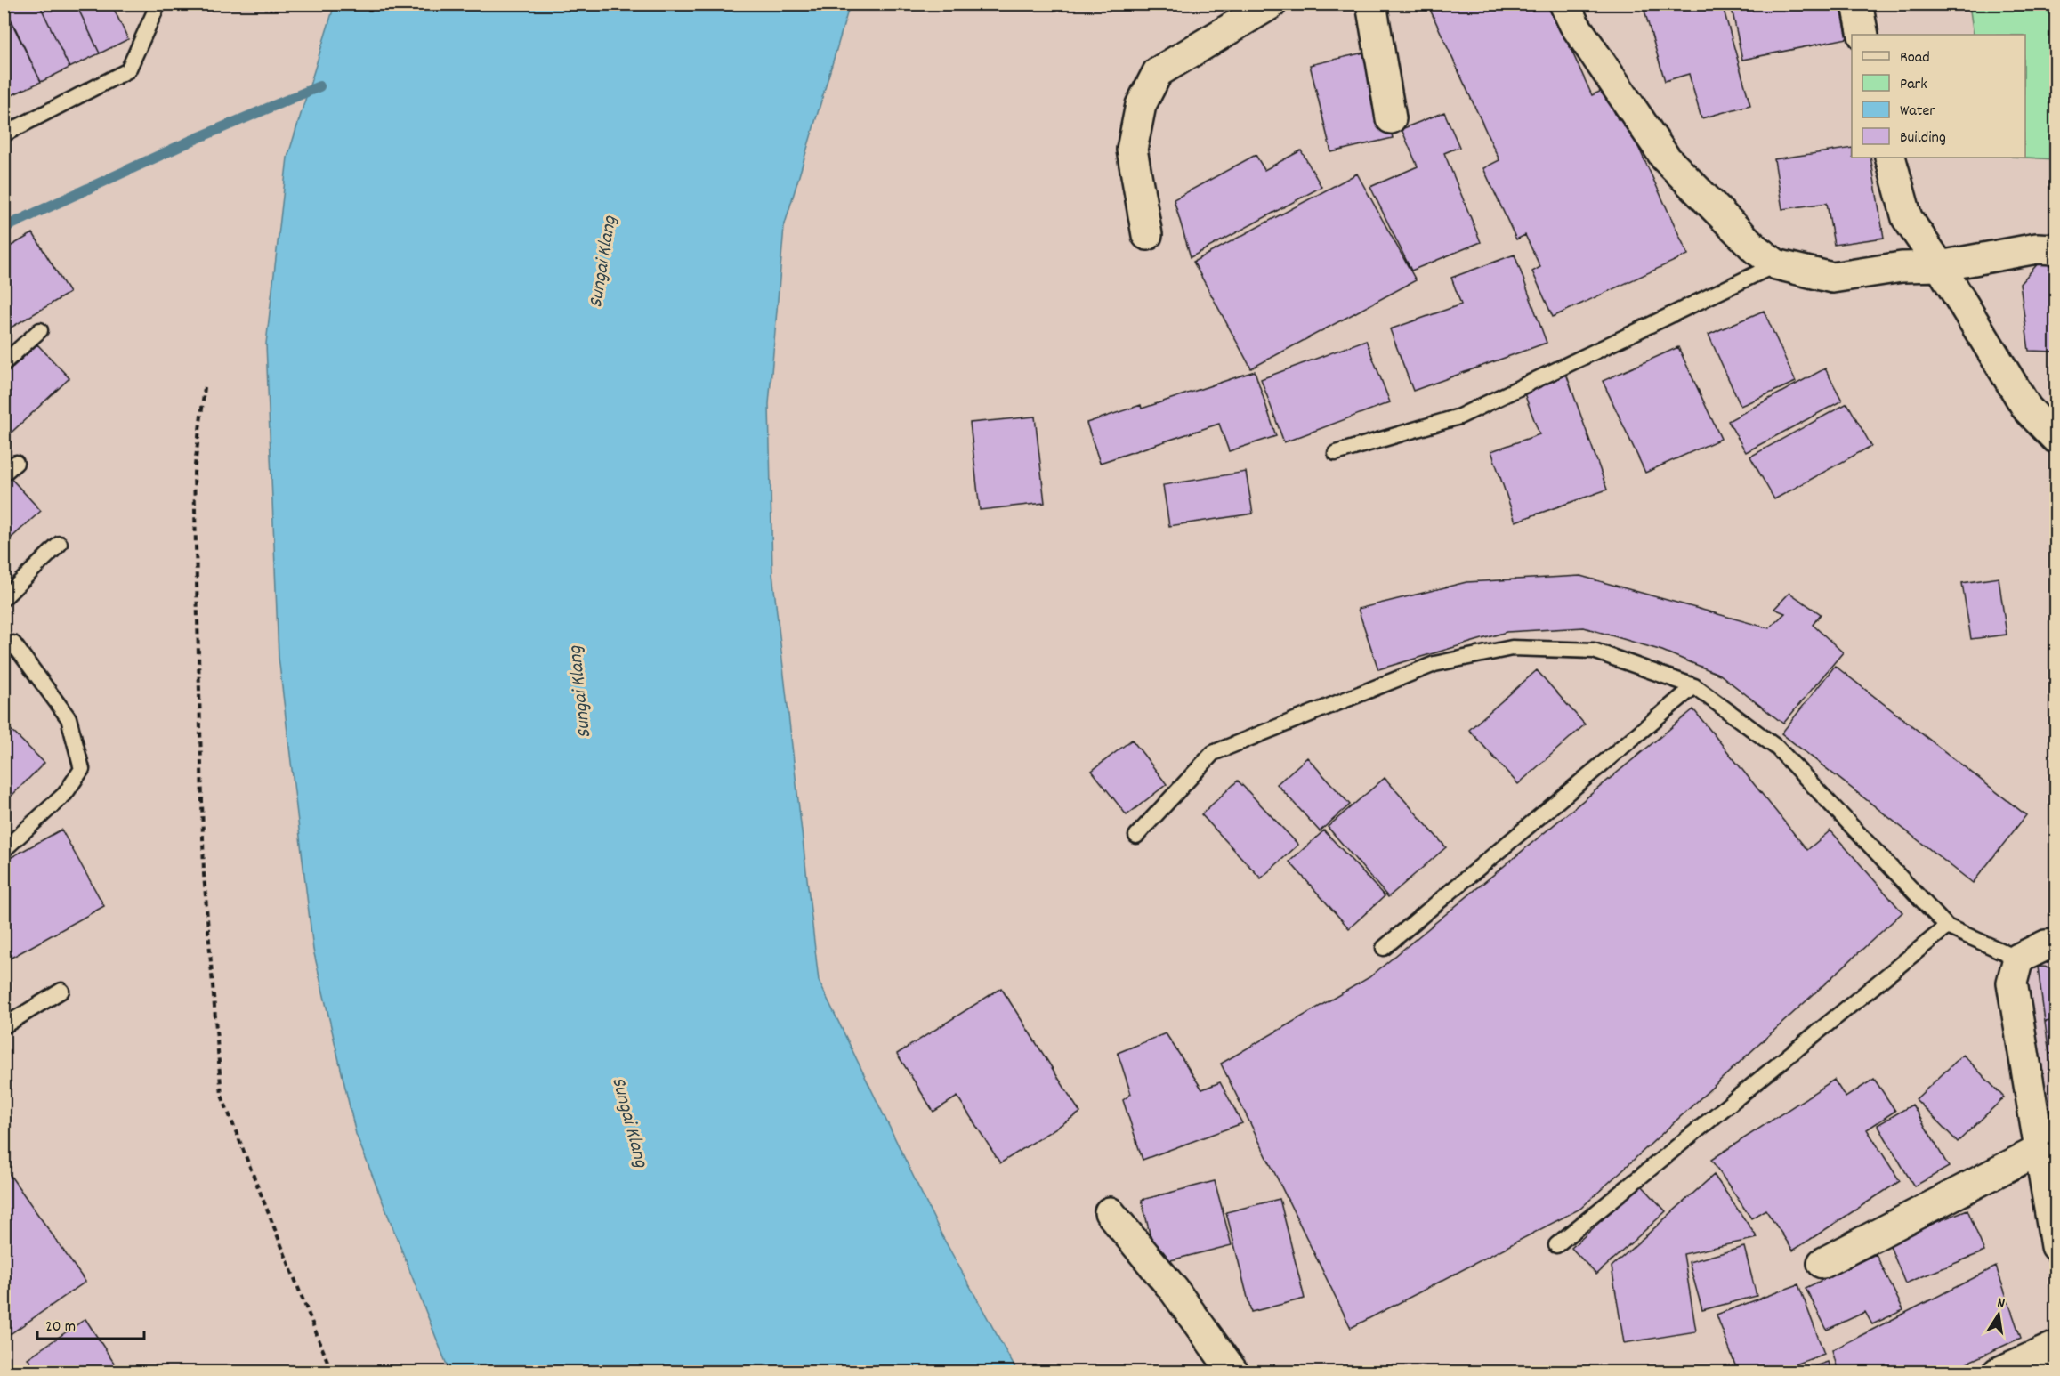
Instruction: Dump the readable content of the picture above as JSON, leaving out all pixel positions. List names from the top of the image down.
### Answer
{
  "water": ["Sungai Klang"],
  "legend": [
    "Road",
    "Park",
    "Water",
    "Building"
  ],
  "scale_bar": "20 m",
  "north": "top"
}
